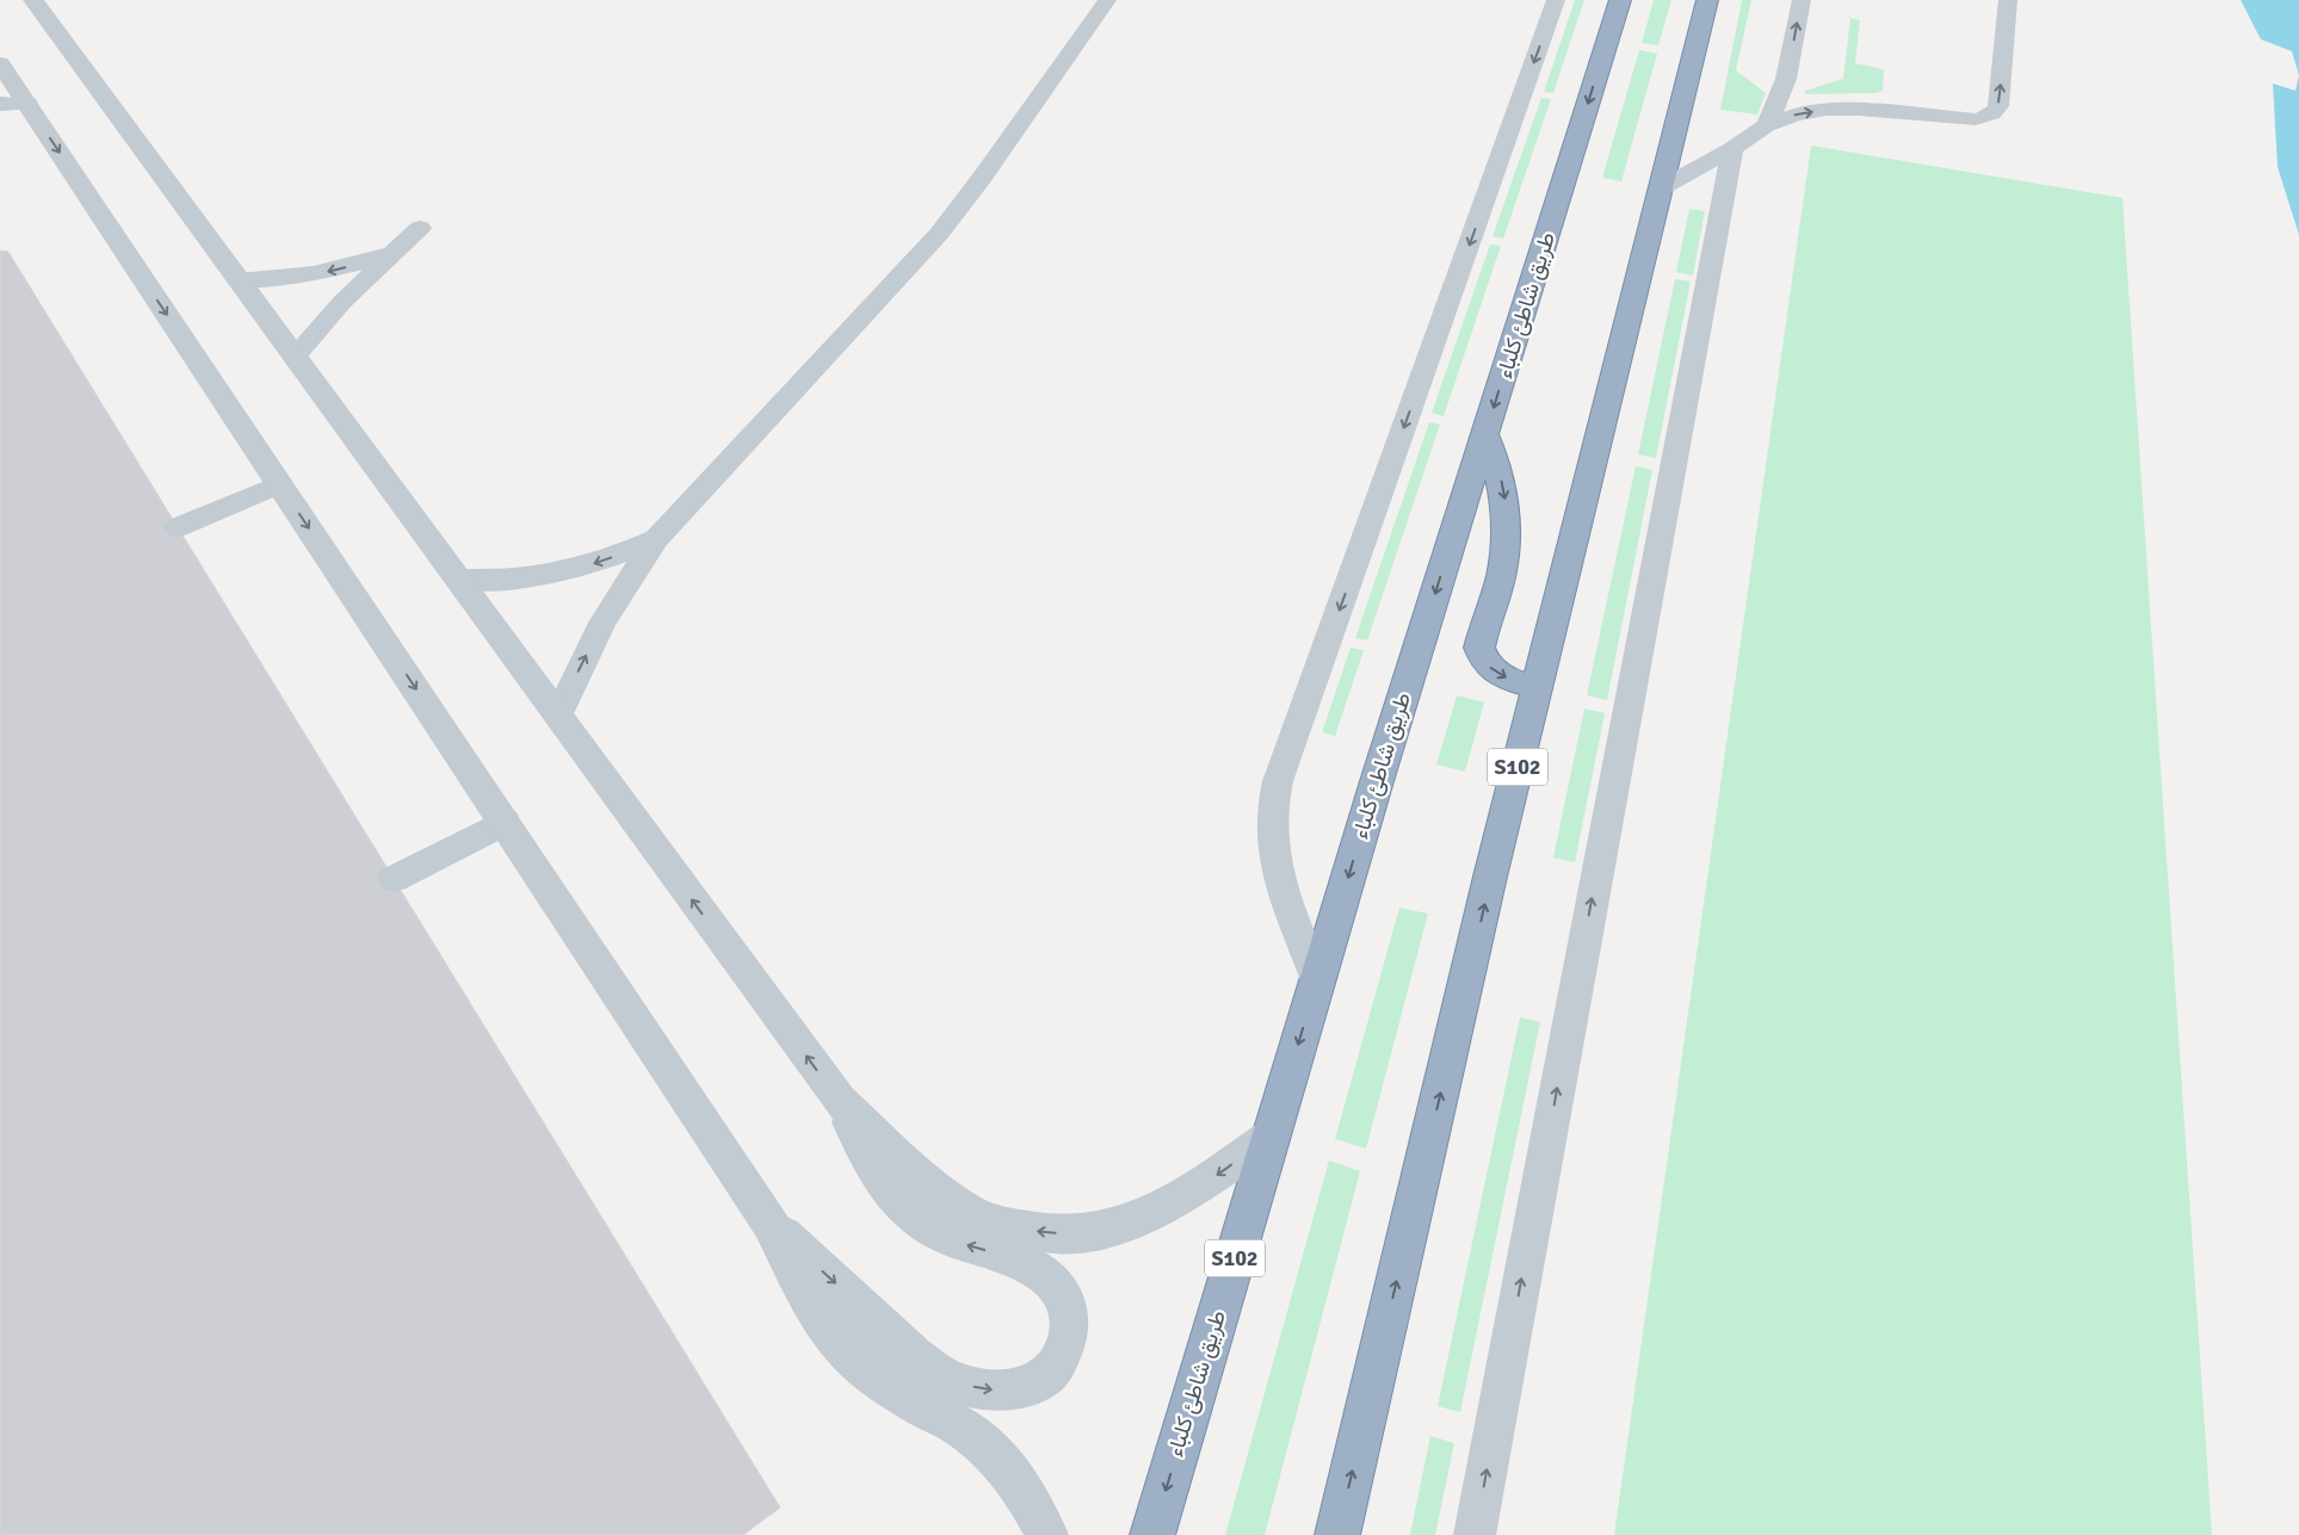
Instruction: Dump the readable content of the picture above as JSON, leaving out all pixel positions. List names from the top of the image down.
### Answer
{
  "streets": {
    "highway": ["طريق شاطئ كلباء", "S102"]
  }
}
